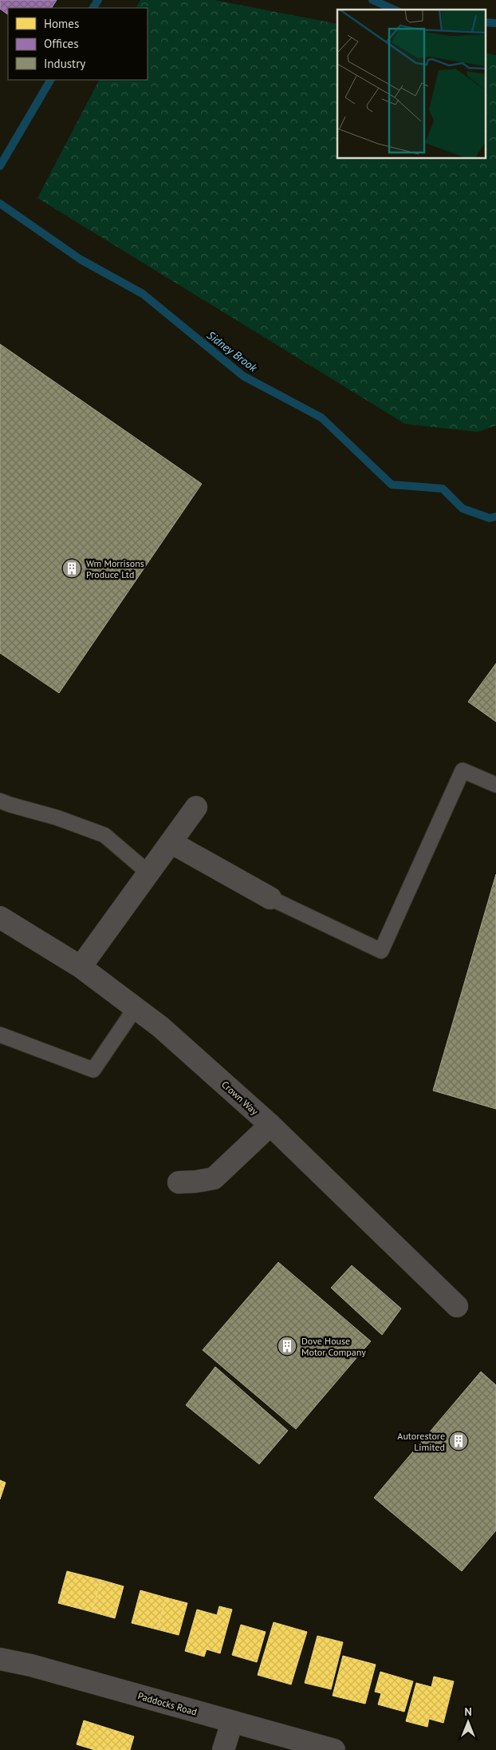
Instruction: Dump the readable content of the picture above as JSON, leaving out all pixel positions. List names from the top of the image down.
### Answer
{
  "streets": {
    "street": ["Crown Way", "Paddocks Road"]
  },
  "water": ["Sidney Brook"],
  "places": {
    "building": ["Wm Morrisons Produce Ltd", "Dove House Motor Company", "Autorestore Limited"]
  },
  "legend": ["Homes", "Offices", "Industry"],
  "north": "top"
}
